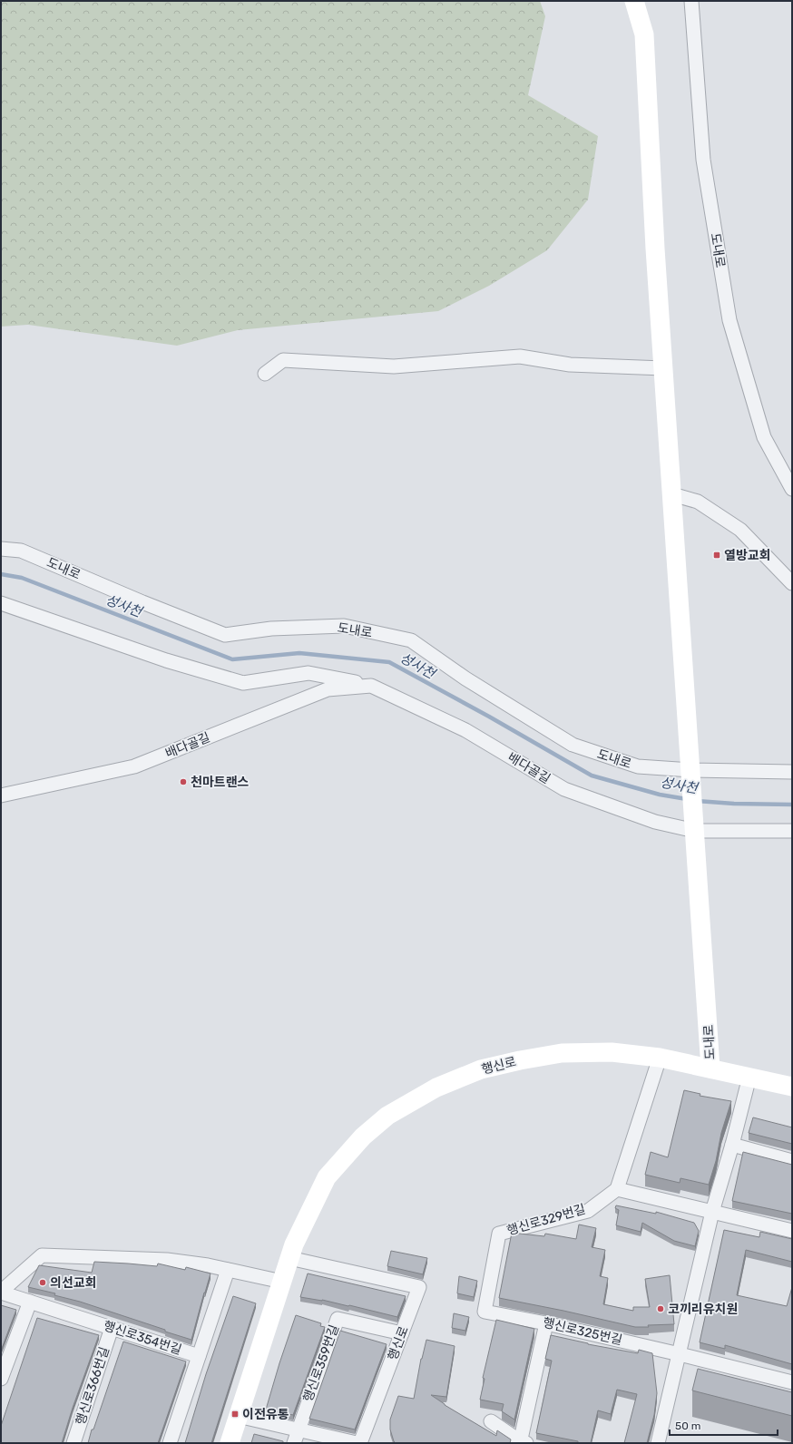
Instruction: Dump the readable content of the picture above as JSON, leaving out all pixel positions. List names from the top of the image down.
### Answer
{
  "streets": {
    "street": [
      "도내로",
      "배다골길",
      "행신로",
      "행신로329번길",
      "행신로325번길",
      "행신로354번길",
      "행신로359번길",
      "행신로366번길"
    ]
  },
  "crossings": [
    ["도내로", "배다골길"],
    ["도내로", "행신로"],
    ["행신로", "행신로354번길"],
    ["행신로", "행신로359번길"],
    ["행신로329번길", "행신로325번길"],
    ["행신로354번길", "행신로366번길"]
  ],
  "water": ["성사천"],
  "places": {
    "transit": ["열방교회", "이전유통"],
    "other": ["천마트랜스", "의선교회", "코끼리유치원"]
  },
  "scale_bar": "50 m"
}
